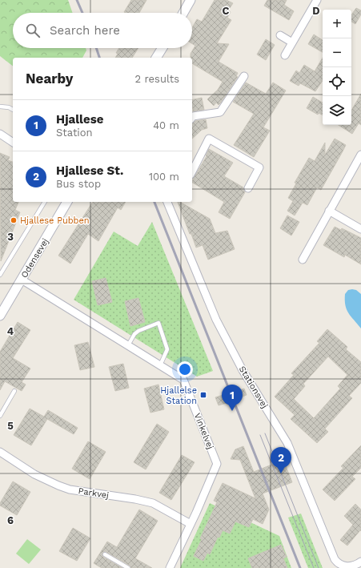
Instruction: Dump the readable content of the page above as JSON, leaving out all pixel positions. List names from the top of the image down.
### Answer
{
  "streets": {
    "street": [
      "Odensevej",
      "Stationsvej",
      "Vinkelvej",
      "Parkvej"
    ]
  },
  "crossings": [
    ["Odensevej", "Vinkelvej"],
    ["Vinkelvej", "Parkvej"]
  ],
  "places": {
    "other": ["Hjallese Pubben"],
    "transit": ["Hjallelse Station"]
  },
  "page": {
    "map_buttons": ["+", "−"],
    "search": "Search here",
    "heading": ["Nearby", "2 results"],
    "list": [
      {
        "mark": "1",
        "name": "Hjallese",
        "note": "Station",
        "value": "40 m"
      },
      {
        "mark": "2",
        "name": "Hjallese St.",
        "note": "Bus stop",
        "value": "100 m"
      }
    ],
    "pins": ["1", "2"]
  },
  "grid": {
    "columns": ["C", "D"],
    "rows": [
      "3",
      "4",
      "5",
      "6"
    ]
  }
}
